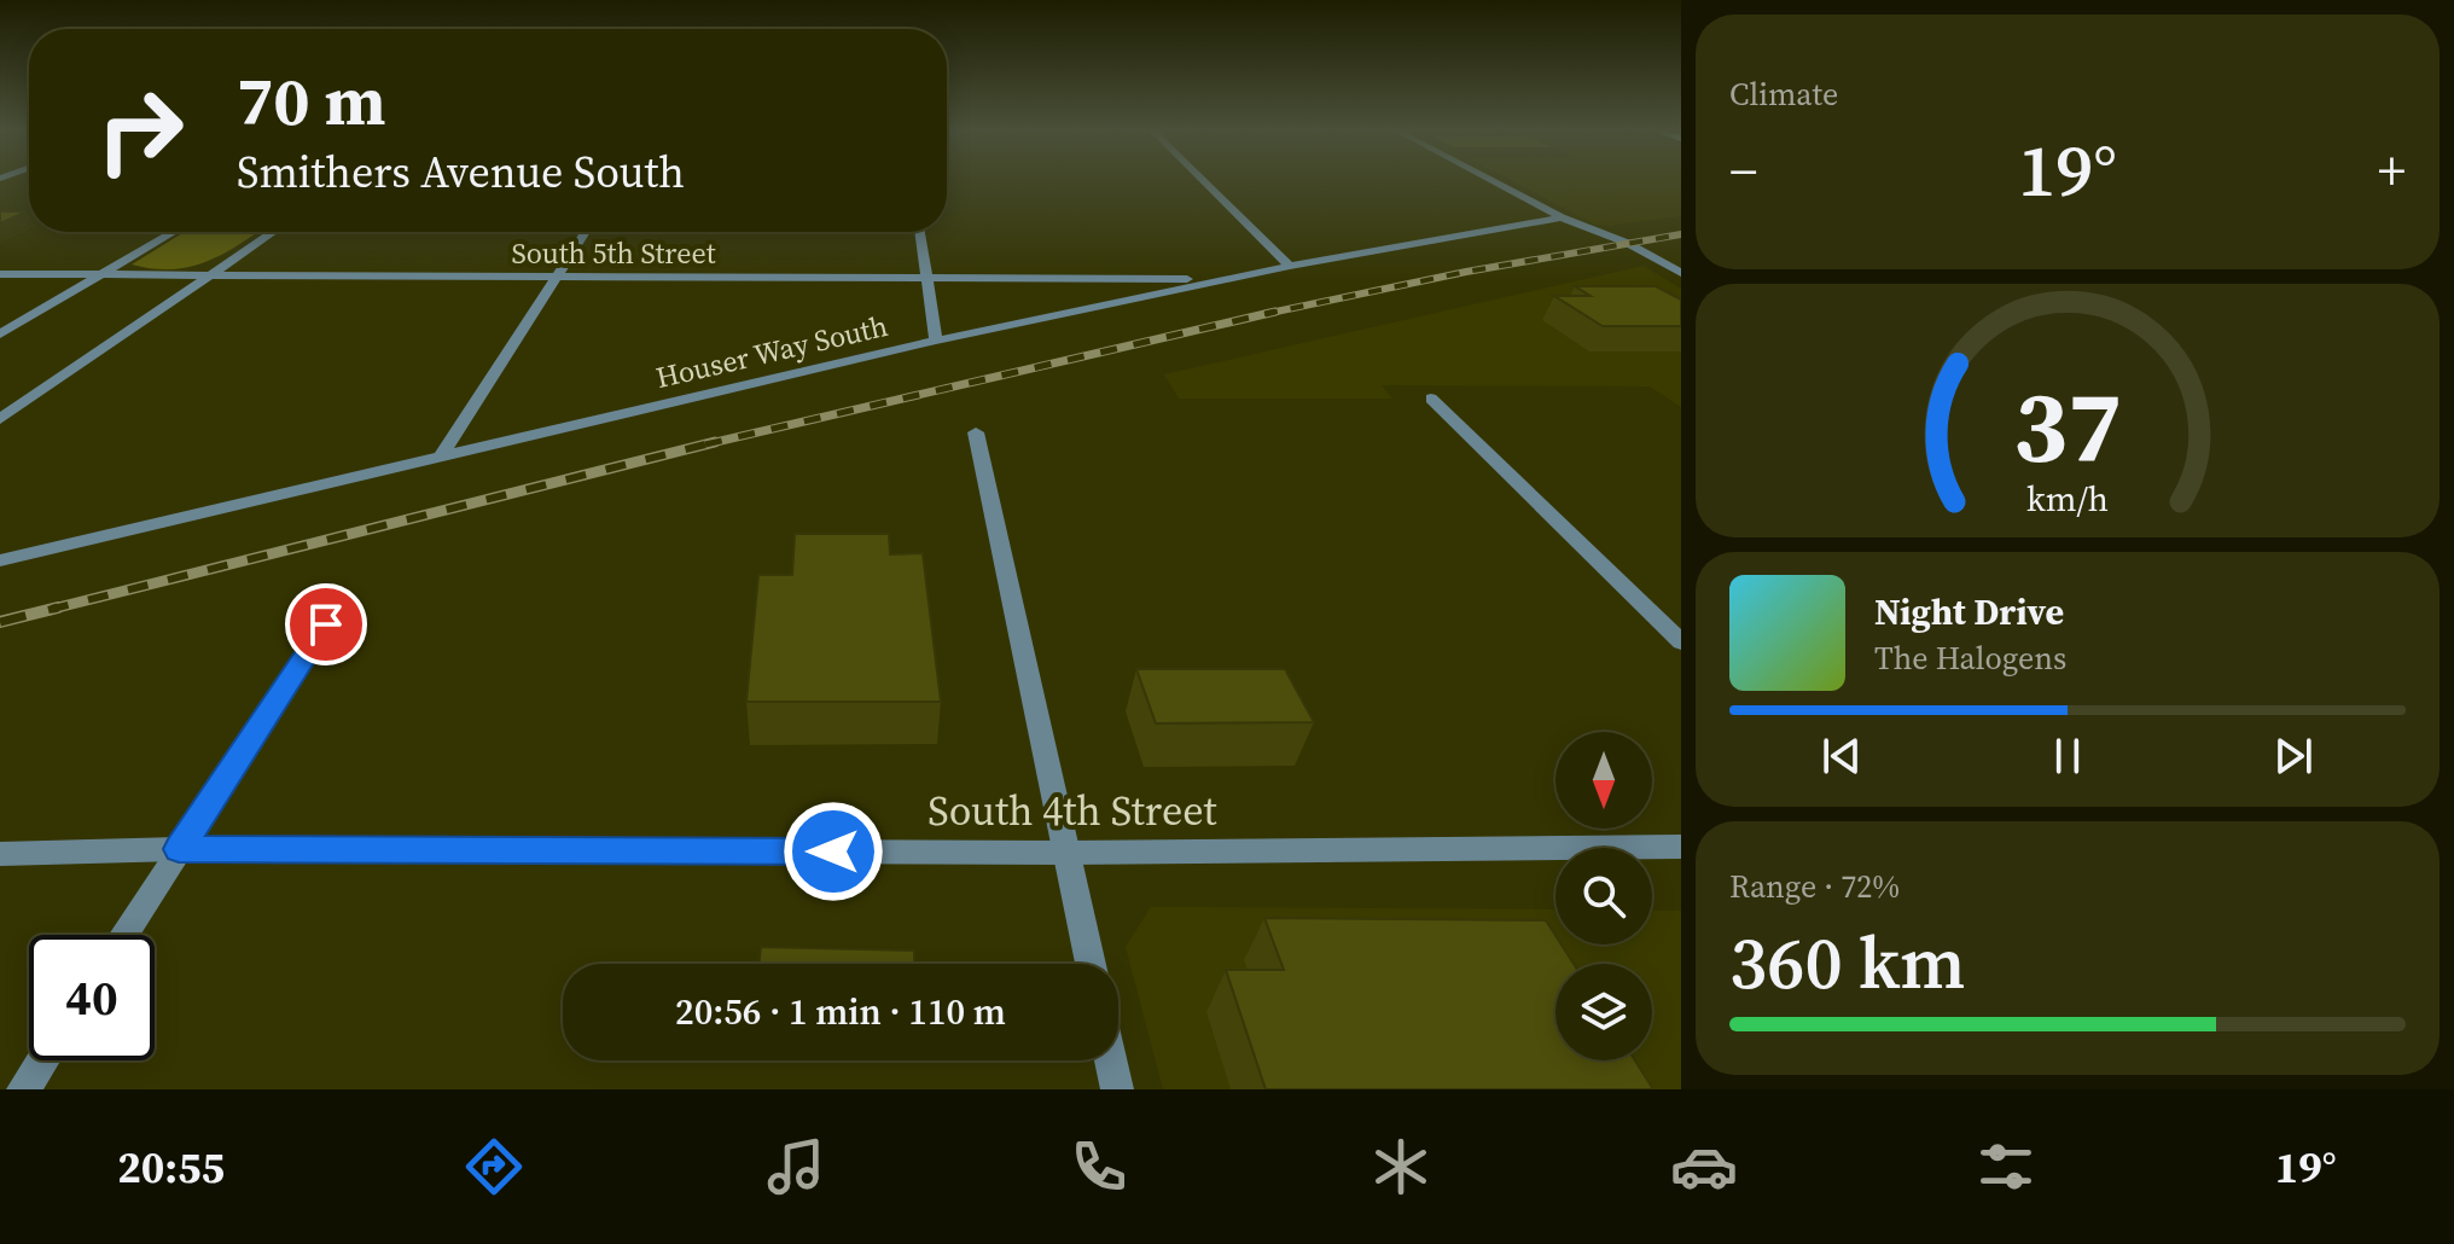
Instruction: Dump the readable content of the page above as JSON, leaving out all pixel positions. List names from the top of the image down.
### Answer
{
  "streets": {
    "street": ["South 5th Street", "Houser Way South", "South 4th Street"]
  },
  "crossings": [
    ["South 5th Street", "Houser Way South"]
  ],
  "north": "bottom",
  "page": {
    "tile": [
      "Climate",
      ["Range · 72%", "360 km"]
    ],
    "turn": ["70 m", "Smithers Avenue South"],
    "heat": ["−", "19°", "+"],
    "song": ["Night Drive", "The Halogens"],
    "limit": "40",
    "trip": "20:56 · 1 min · 110 m",
    "tabs": ["20:55", "19°"],
    "gauge": ["37", "km/h"]
  }
}
